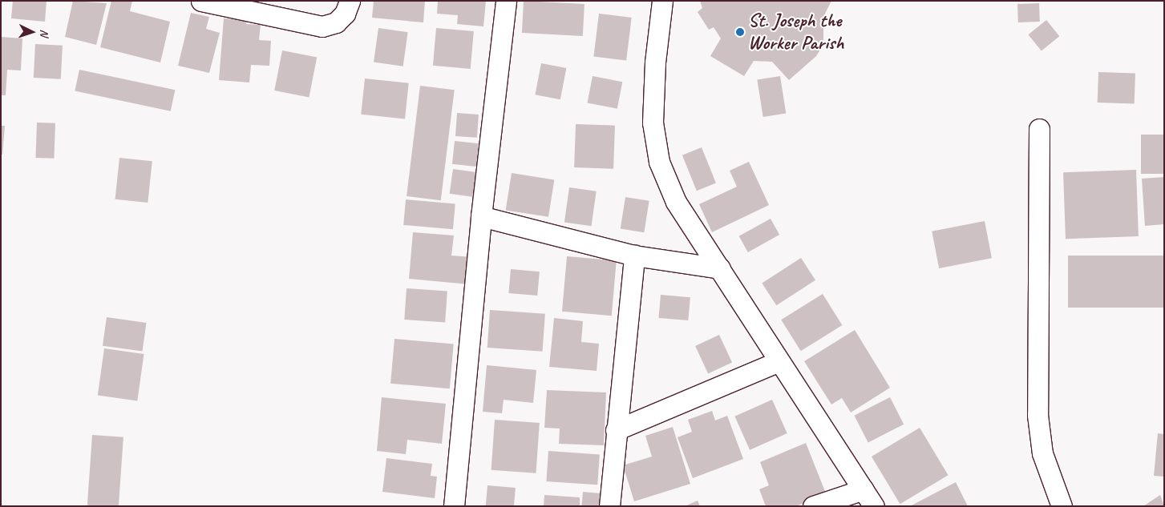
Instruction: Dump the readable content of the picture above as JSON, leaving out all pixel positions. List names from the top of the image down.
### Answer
{
  "places": ["St. Joseph the Worker Parish"],
  "north": "right"
}
